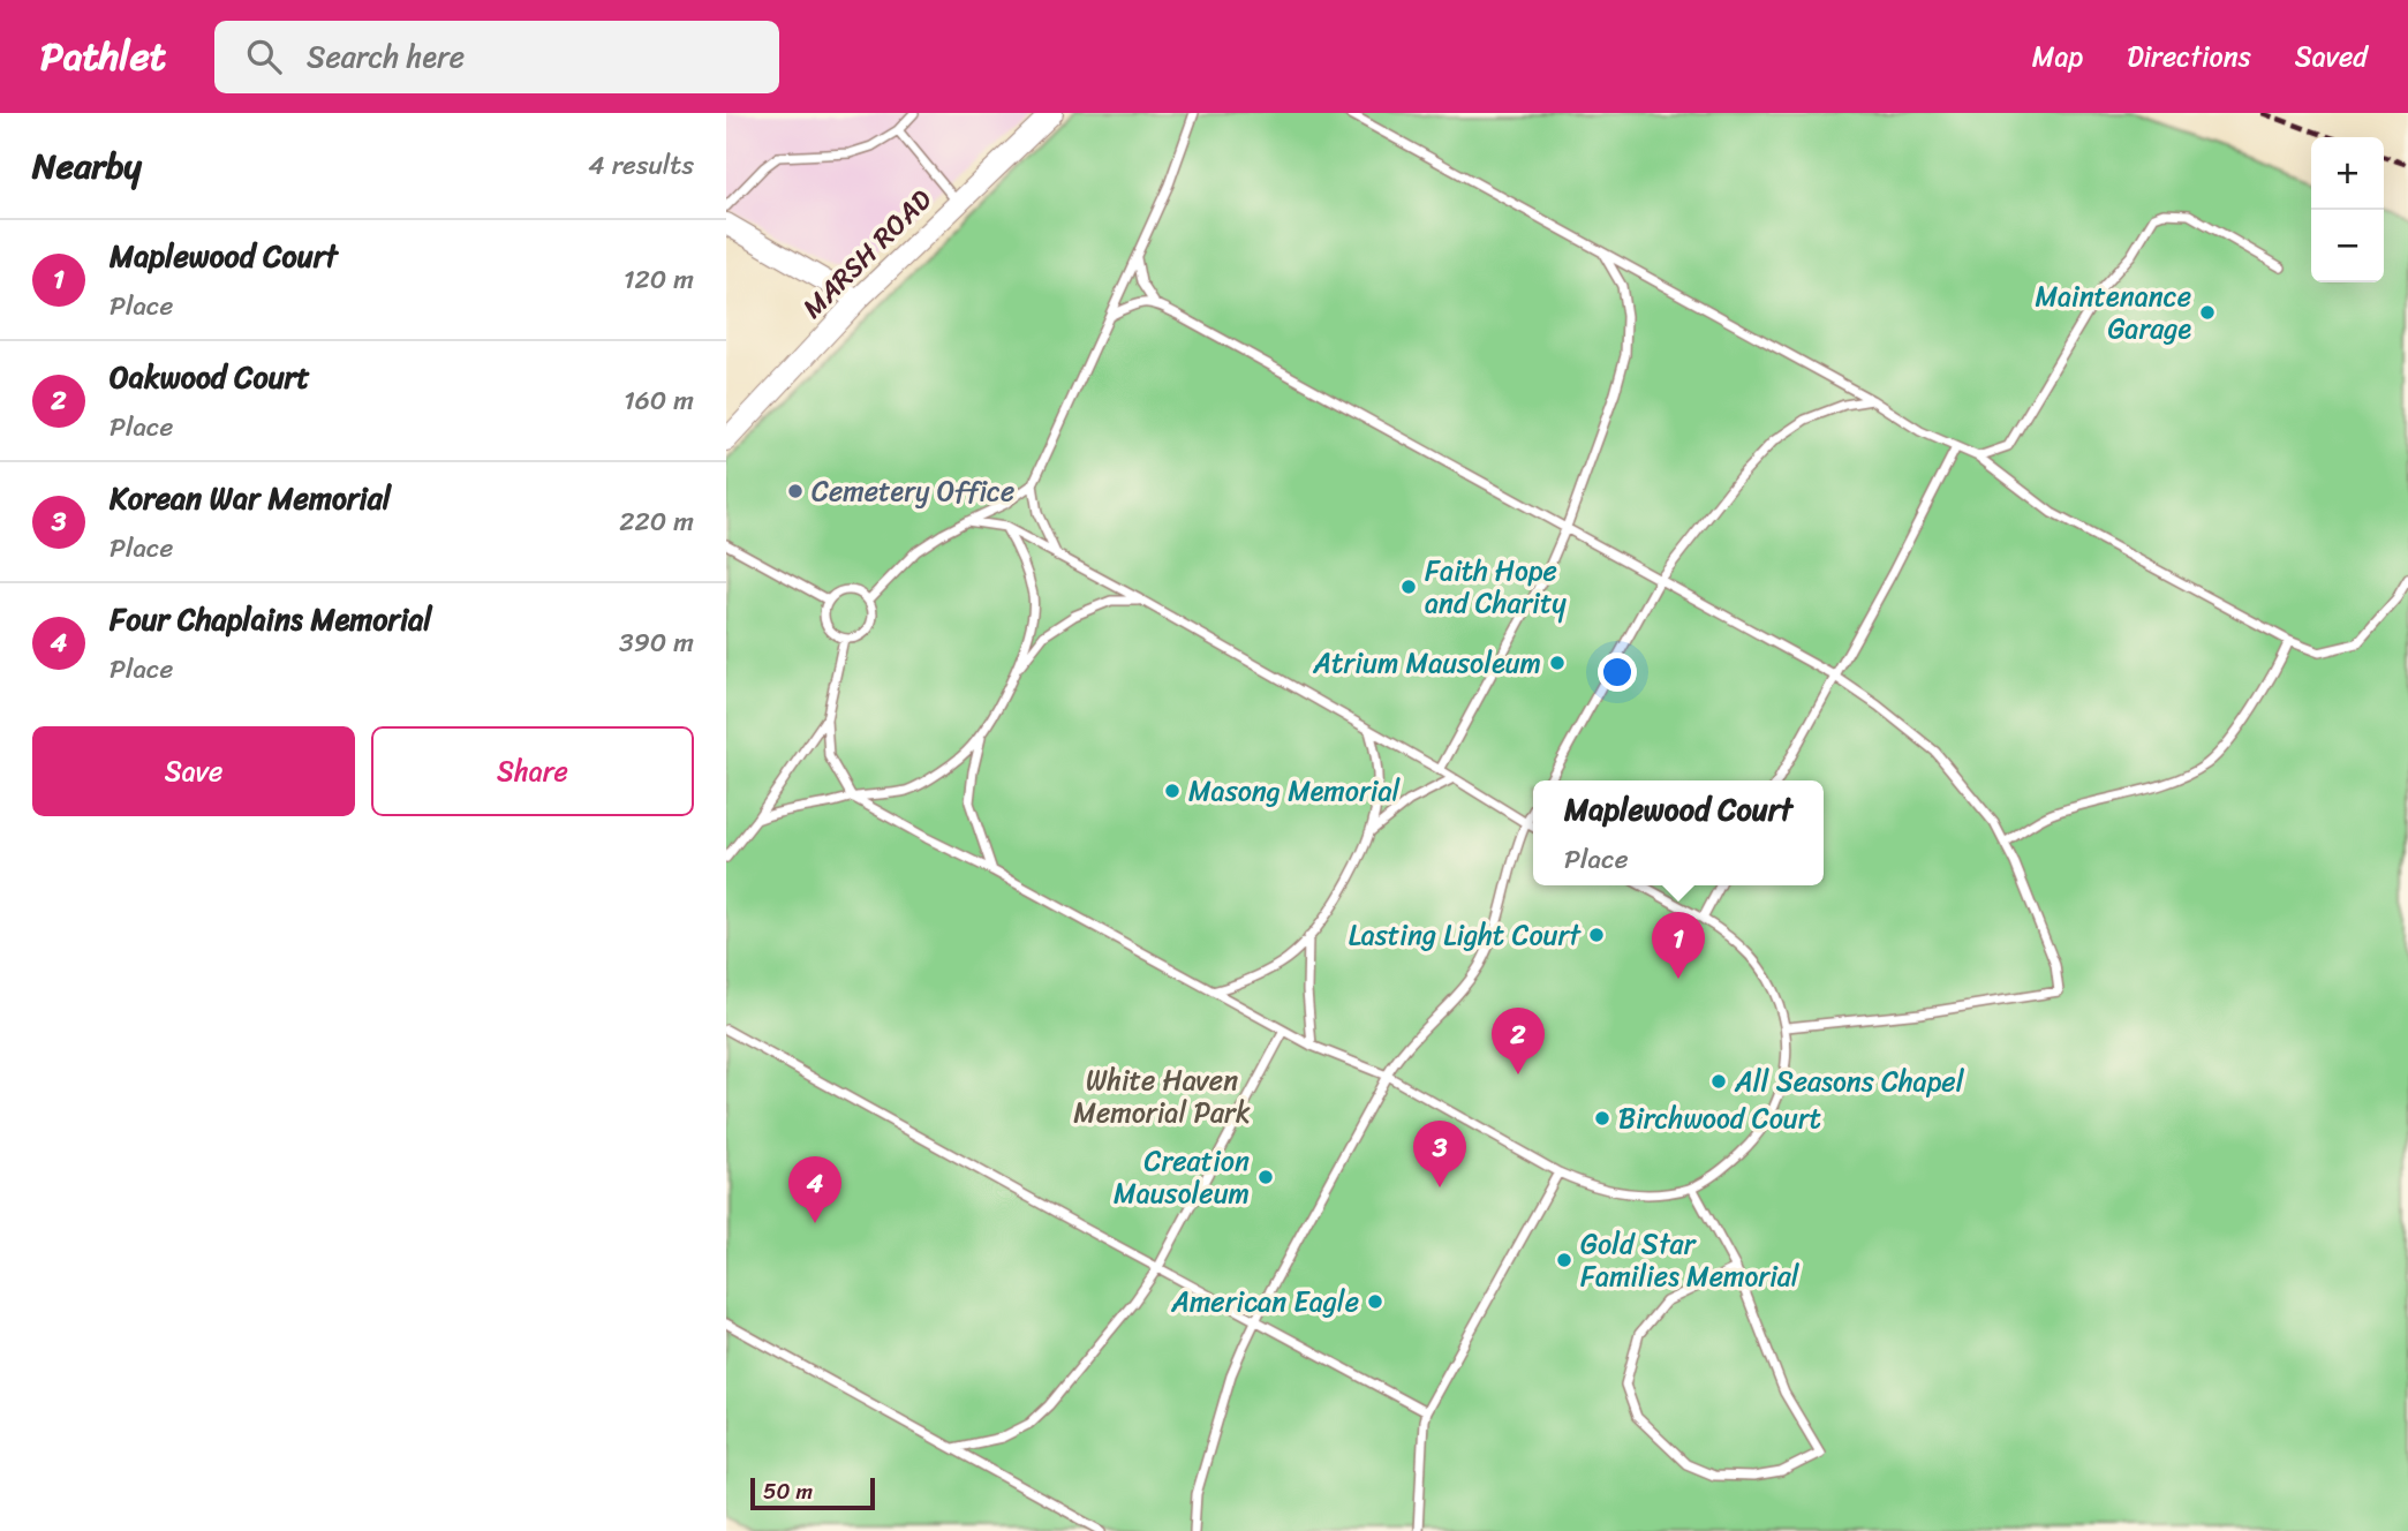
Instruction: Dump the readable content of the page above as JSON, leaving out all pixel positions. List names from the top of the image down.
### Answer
{
  "streets": {
    "street": ["MARSH ROAD"]
  },
  "parks": ["White Haven Memorial Park"],
  "places": [
    "Maintenance Garage",
    "Cemetery Office",
    "Faith Hope and Charity",
    "Atrium Mausoleum",
    "Masong Memorial",
    "Lasting Light Court",
    "All Seasons Chapel",
    "Birchwood Court",
    "Creation Mausoleum",
    "Gold Star Families Memorial",
    "American Eagle"
  ],
  "scale_bar": "50 m",
  "page": {
    "header": "Pathlet",
    "search": "Search here",
    "nav": ["Map", "Directions", "Saved"],
    "heading": ["Nearby", "4 results"],
    "map_buttons": ["+", "−"],
    "list": [
      {
        "mark": "1",
        "name": "Maplewood Court",
        "note": "Place",
        "value": "120 m"
      },
      {
        "mark": "2",
        "name": "Oakwood Court",
        "note": "Place",
        "value": "160 m"
      },
      {
        "mark": "3",
        "name": "Korean War Memorial",
        "note": "Place",
        "value": "220 m"
      },
      {
        "mark": "4",
        "name": "Four Chaplains Memorial",
        "note": "Place",
        "value": "390 m"
      }
    ],
    "buttons": ["Save", "Share"],
    "popup": ["Maplewood Court", "Place"],
    "pins": [
      "1",
      "2",
      "3",
      "4"
    ],
    "scale": "50 m"
  }
}
